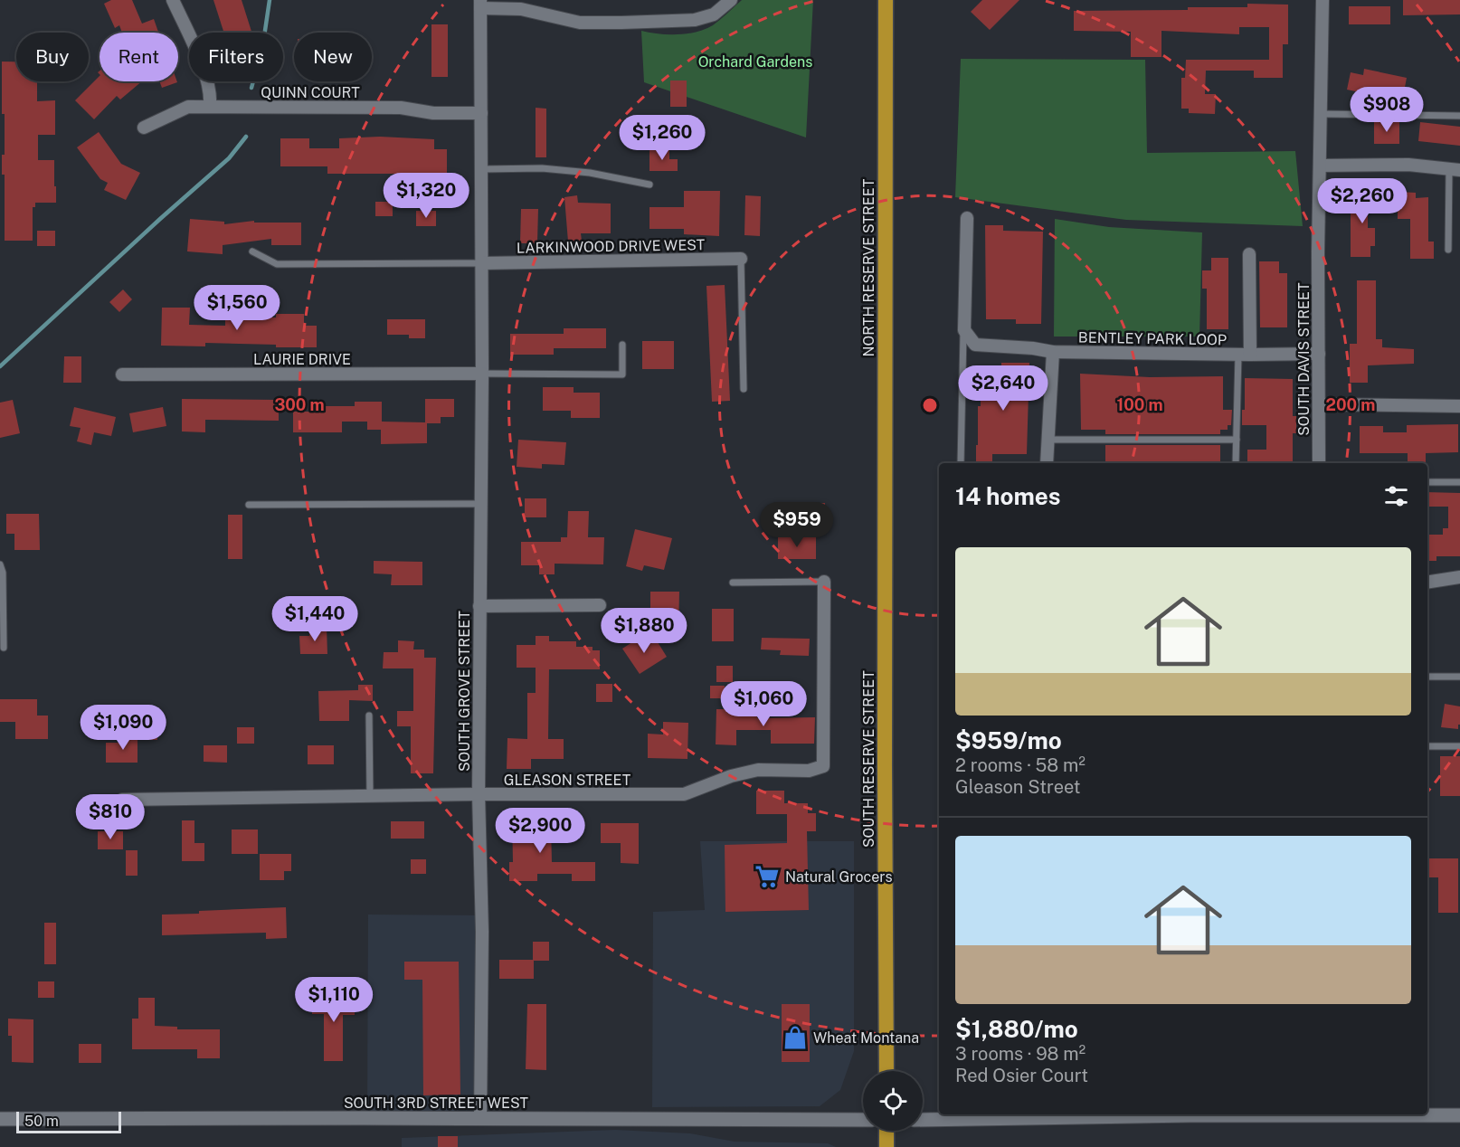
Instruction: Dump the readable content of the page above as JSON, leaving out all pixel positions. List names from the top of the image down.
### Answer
{
  "streets": {
    "highway": ["NORTH RESERVE STREET", "SOUTH RESERVE STREET"],
    "street": [
      "QUINN COURT",
      "LARKINWOOD DRIVE WEST",
      "BENTLEY PARK LOOP",
      "LAURIE DRIVE",
      "SOUTH DAVIS STREET",
      "SOUTH GROVE STREET",
      "GLEASON STREET",
      "SOUTH 3RD STREET WEST"
    ]
  },
  "crossings": [
    ["QUINN COURT", "SOUTH GROVE STREET"],
    ["LARKINWOOD DRIVE WEST", "SOUTH GROVE STREET"],
    ["NORTH RESERVE STREET", "SOUTH RESERVE STREET"],
    ["BENTLEY PARK LOOP", "SOUTH DAVIS STREET"],
    ["LAURIE DRIVE", "SOUTH GROVE STREET"],
    ["SOUTH GROVE STREET", "GLEASON STREET"],
    ["SOUTH GROVE STREET", "SOUTH 3RD STREET WEST"]
  ],
  "parks": ["Orchard Gardens"],
  "places": {
    "supermarket": ["Natural Grocers"],
    "shop": ["Wheat Montana"]
  },
  "scale_bar": "50 m",
  "page": {
    "chip": [
      "Buy",
      "Rent",
      "Filters",
      "New"
    ],
    "price": [
      "$908",
      "$1,260",
      "$1,320",
      "$2,260",
      "$1,560",
      "$2,640",
      "$959",
      "$1,440",
      "$1,880",
      "$1,060",
      "$1,090",
      "$810",
      "$2,900",
      "$1,110"
    ],
    "heading": "14 homes",
    "list": [
      {
        "name": "$959/mo",
        "note": "2 rooms · 58 m² · Gleason Street"
      },
      {
        "name": "$1,880/mo",
        "note": "3 rooms · 98 m² · Red Osier Court"
      }
    ],
    "scale": "50 m"
  },
  "rings": ["100 m", "200 m", "300 m"]
}
